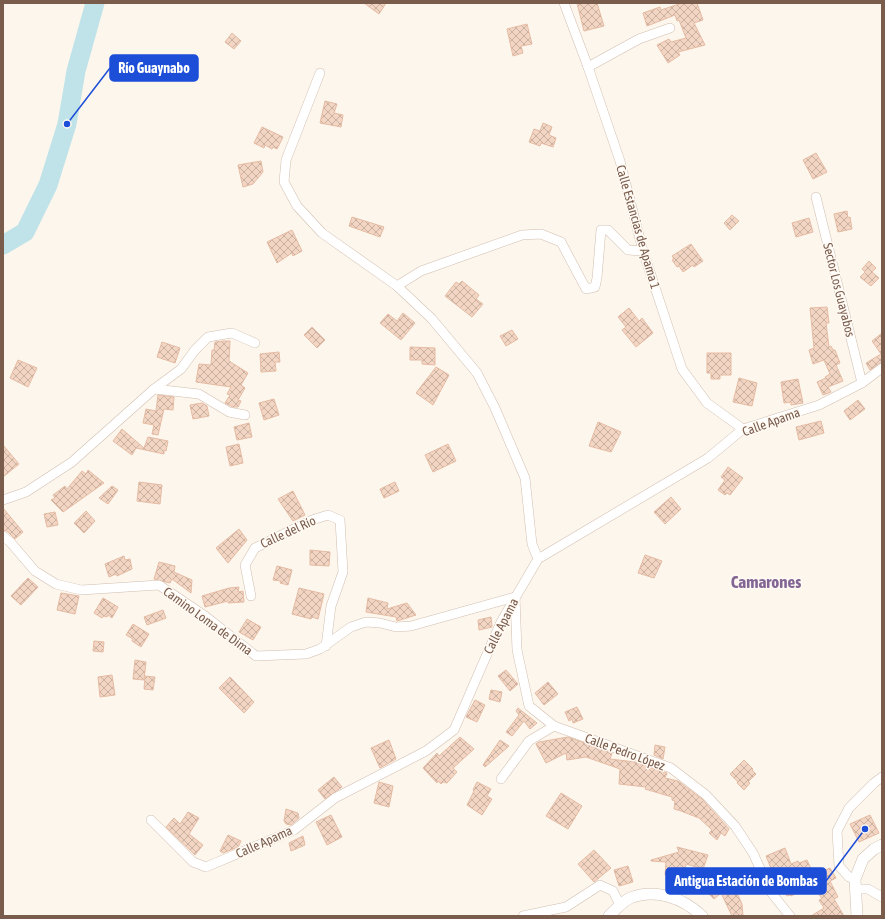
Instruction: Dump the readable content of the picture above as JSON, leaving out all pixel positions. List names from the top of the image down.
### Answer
{
  "streets": {
    "street": [
      "Calle Estancias de Apama 1",
      "Sector Los Guayabos",
      "Calle Apama",
      "Calle del Río",
      "Camino Loma de Dima",
      "Calle Pedro López"
    ]
  },
  "crossings": [
    ["Calle Estancias de Apama 1", "Calle Apama"],
    ["Sector Los Guayabos", "Calle Apama"],
    ["Calle Apama", "Camino Loma de Dima"],
    ["Calle Apama", "Calle Pedro López"],
    ["Calle del Río", "Camino Loma de Dima"],
    ["Camino Loma de Dima", "Calle Pedro López"]
  ],
  "districts": ["Camarones"],
  "places": ["Río Guaynabo", "Antigua Estación de Bombas"]
}
